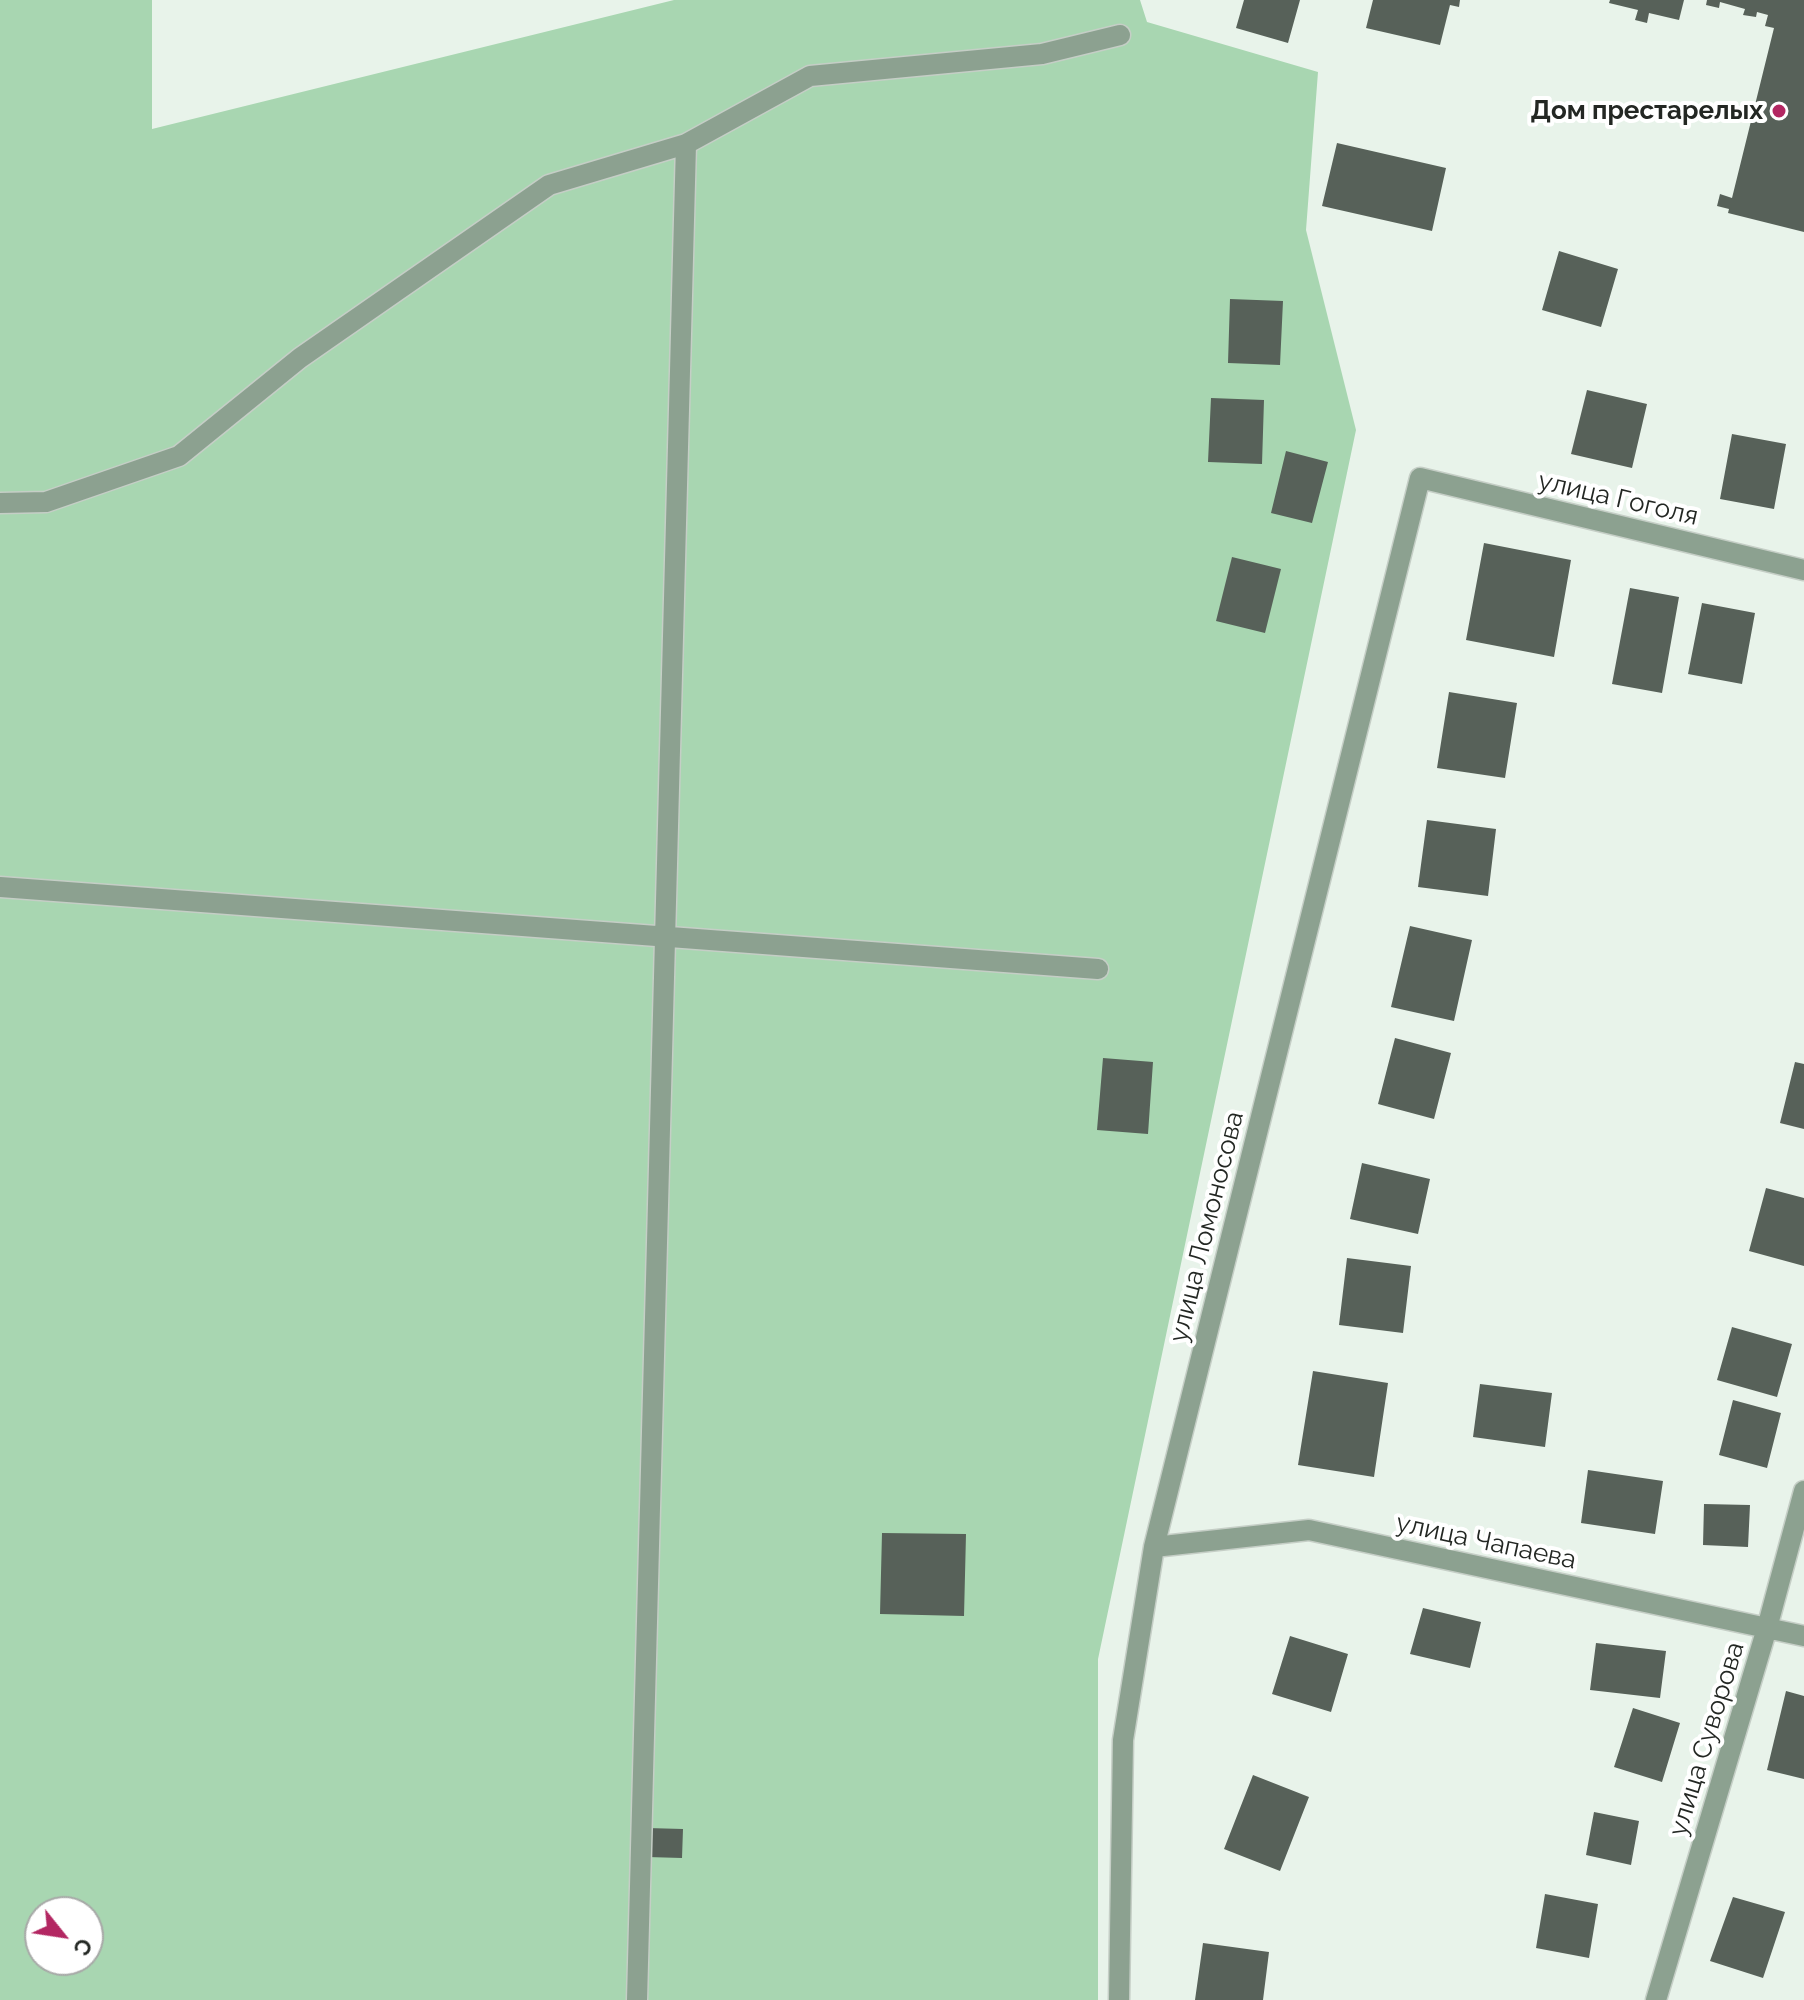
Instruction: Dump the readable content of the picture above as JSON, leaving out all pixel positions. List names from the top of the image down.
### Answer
{
  "streets": {
    "street": [
      "улица Гоголя",
      "улица Ломоносова",
      "улица Чапаева",
      "улица Суворова"
    ]
  },
  "crossings": [
    ["улица Гоголя", "улица Ломоносова"],
    ["улица Ломоносова", "улица Чапаева"],
    ["улица Чапаева", "улица Суворова"]
  ],
  "places": ["Дом престарелых"],
  "north": "bottom right"
}
